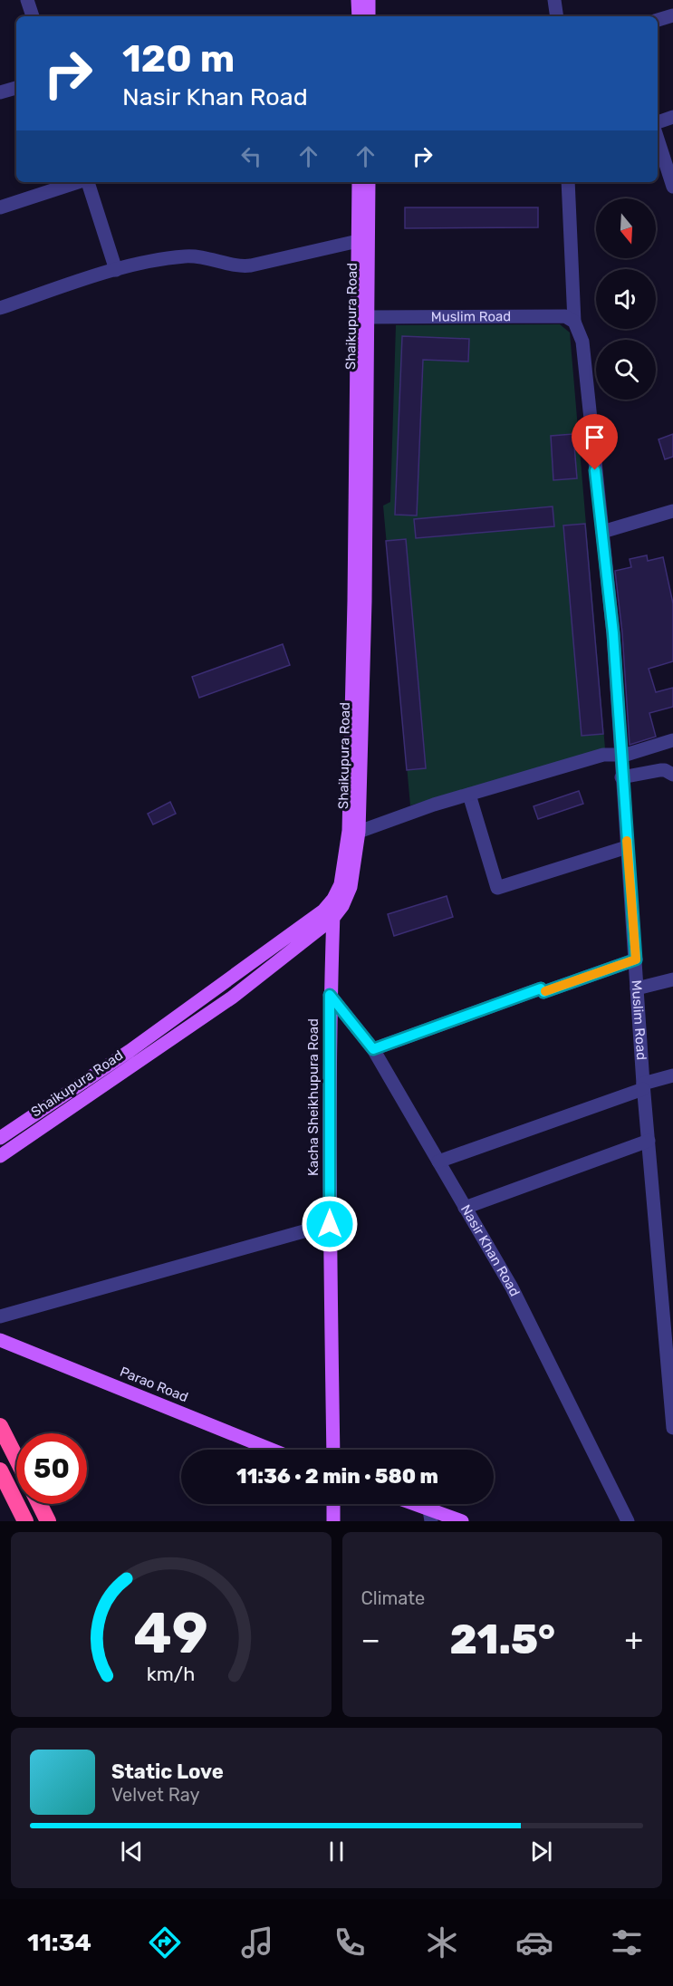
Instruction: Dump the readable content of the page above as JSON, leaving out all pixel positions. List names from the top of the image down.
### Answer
{
  "streets": {
    "main road": ["Shaikupura Road", "Kacha Sheikhupura Road", "Parao Road"],
    "street": ["Muslim Road", "Nasir Khan Road"]
  },
  "crossings": [
    ["Shaikupura Road", "Muslim Road"],
    ["Shaikupura Road", "Kacha Sheikhupura Road"],
    ["Kacha Sheikhupura Road", "Nasir Khan Road"]
  ],
  "north": "bottom",
  "page": {
    "turn": ["120 m", "Nasir Khan Road"],
    "limit": "50",
    "trip": "11:36 · 2 min · 580 m",
    "tile": "Climate",
    "heat": ["−", "21.5°", "+"],
    "song": ["Static Love", "Velvet Ray"],
    "tabs": "11:34",
    "gauge": ["49", "km/h"]
  }
}
